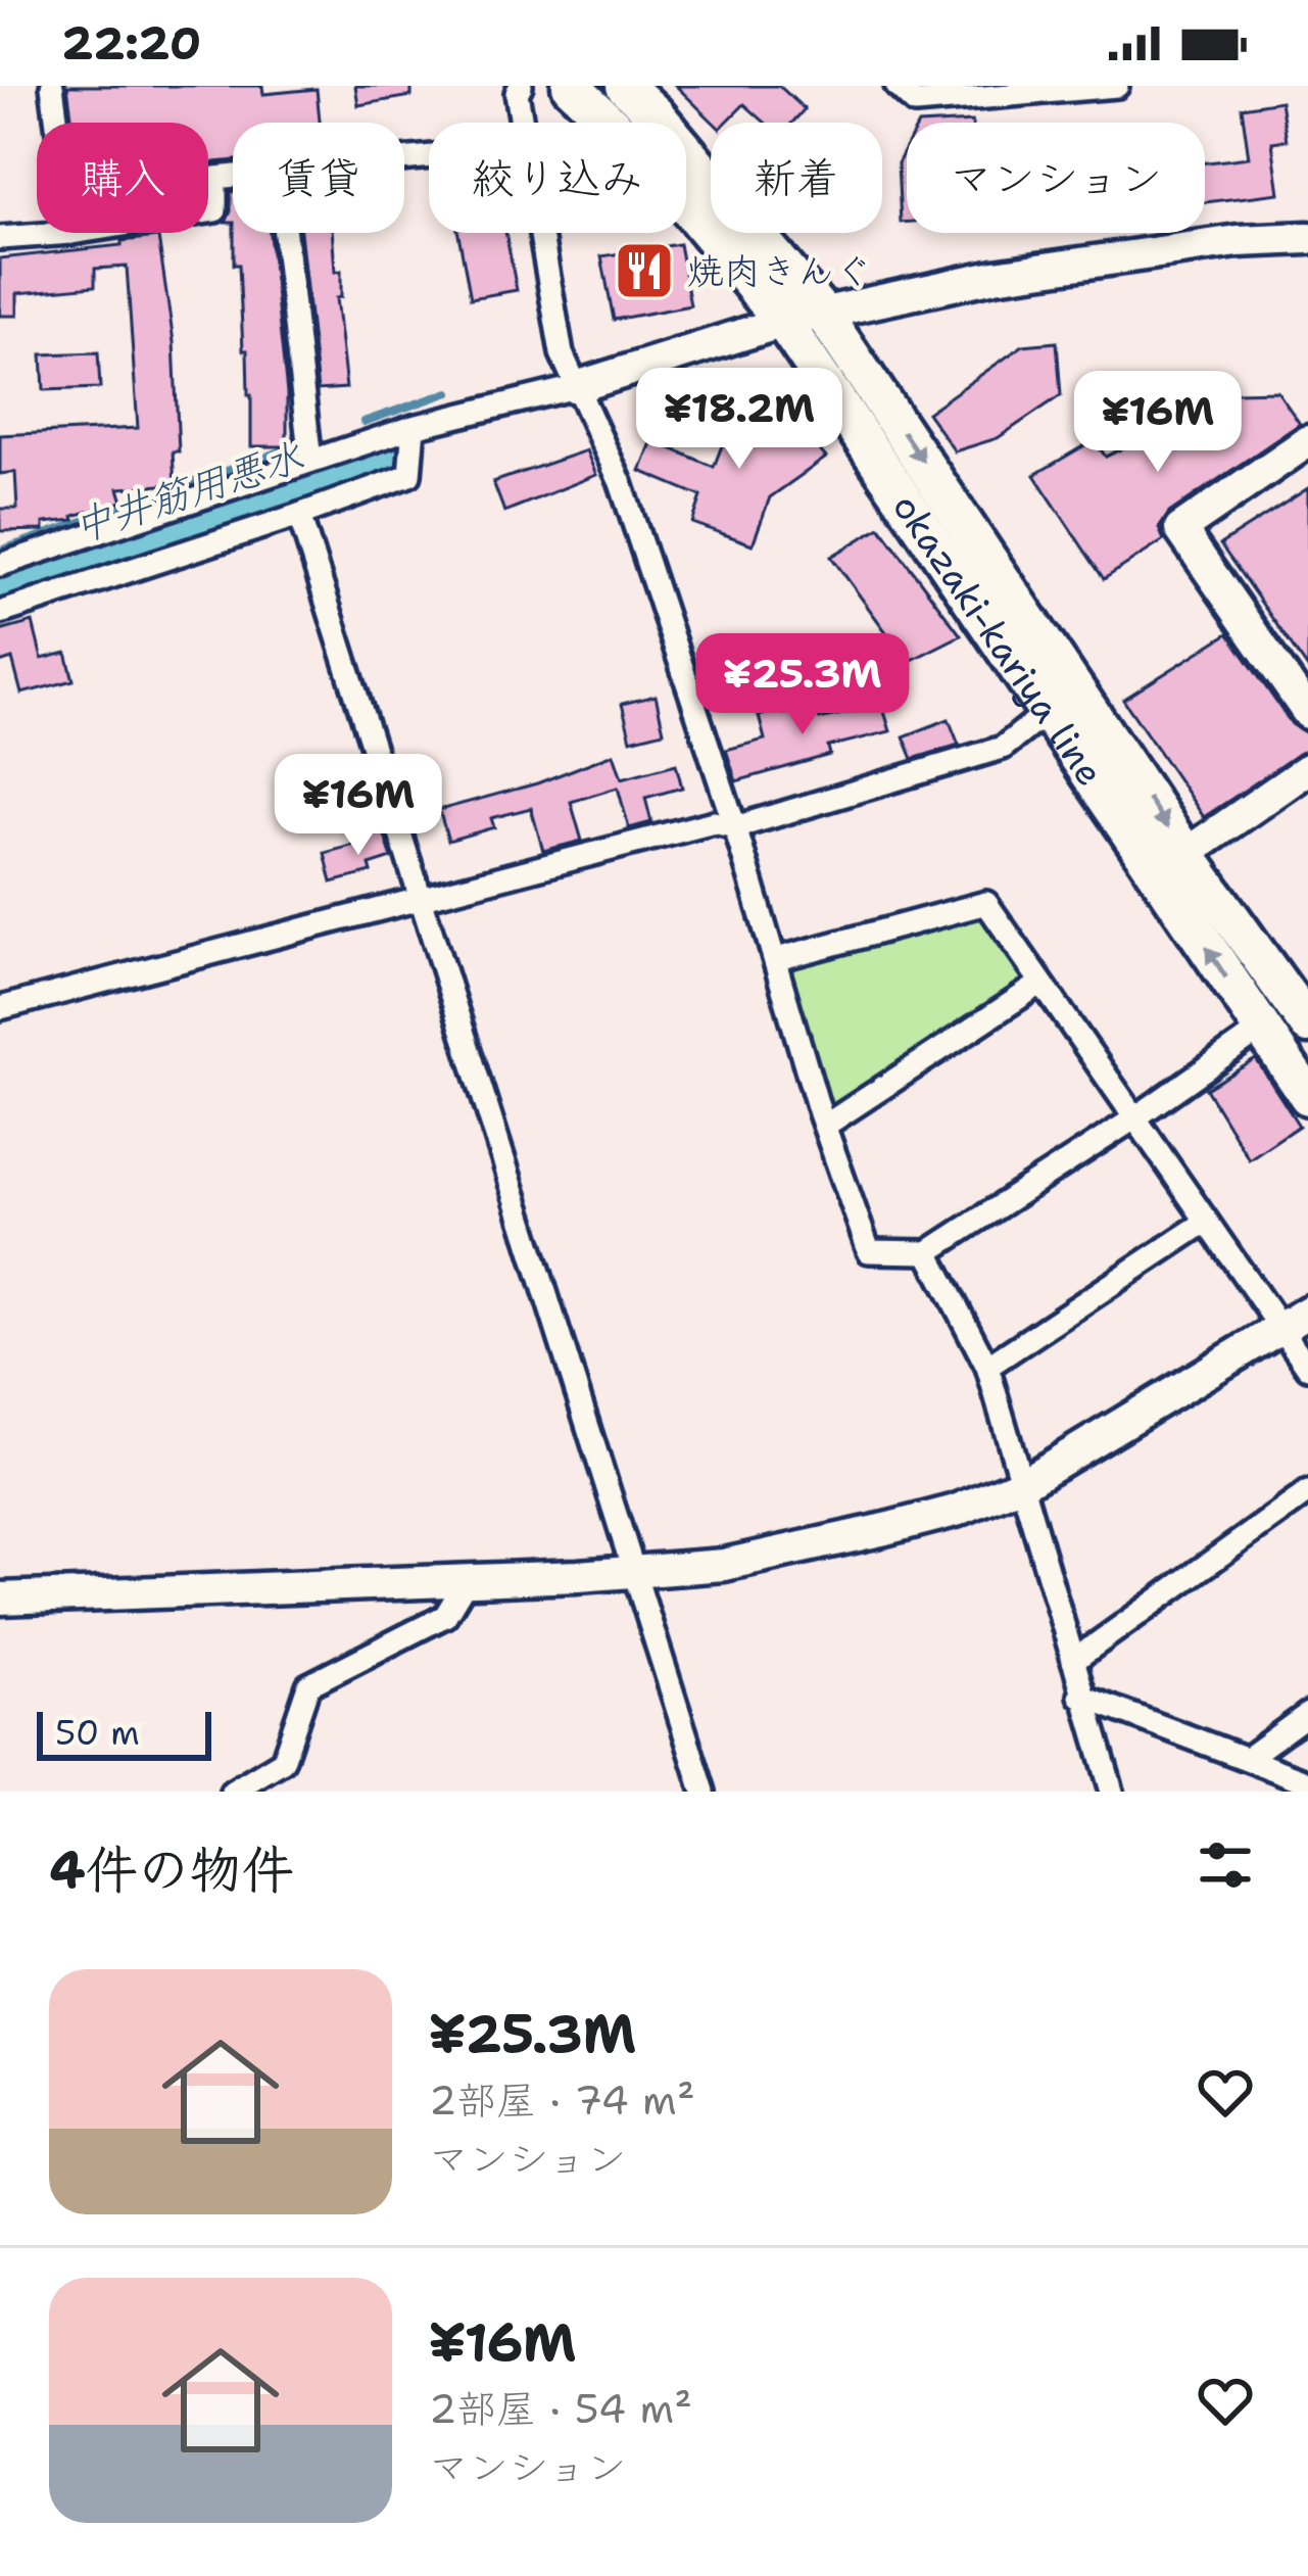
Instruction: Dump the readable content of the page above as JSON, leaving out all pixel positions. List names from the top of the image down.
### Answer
{
  "streets": {
    "main road": ["okazaki-kariya line"]
  },
  "water": ["中井筋用悪水"],
  "places": {
    "restaurant": ["焼肉きんぐ"]
  },
  "scale_bar": "50 m",
  "page": {
    "status": "22:20",
    "chip": [
      "購入",
      "賃貸",
      "絞り込み",
      "新着",
      "マンション"
    ],
    "price": [
      "¥18.2M",
      "¥16M",
      "¥25.3M",
      "¥16M"
    ],
    "scale": "50 m",
    "heading": "4件の物件",
    "list": [
      {
        "name": "¥25.3M",
        "note": "2部屋 · 74 m² · マンション"
      },
      {
        "name": "¥16M",
        "note": "2部屋 · 54 m² · マンション"
      }
    ]
  }
}
